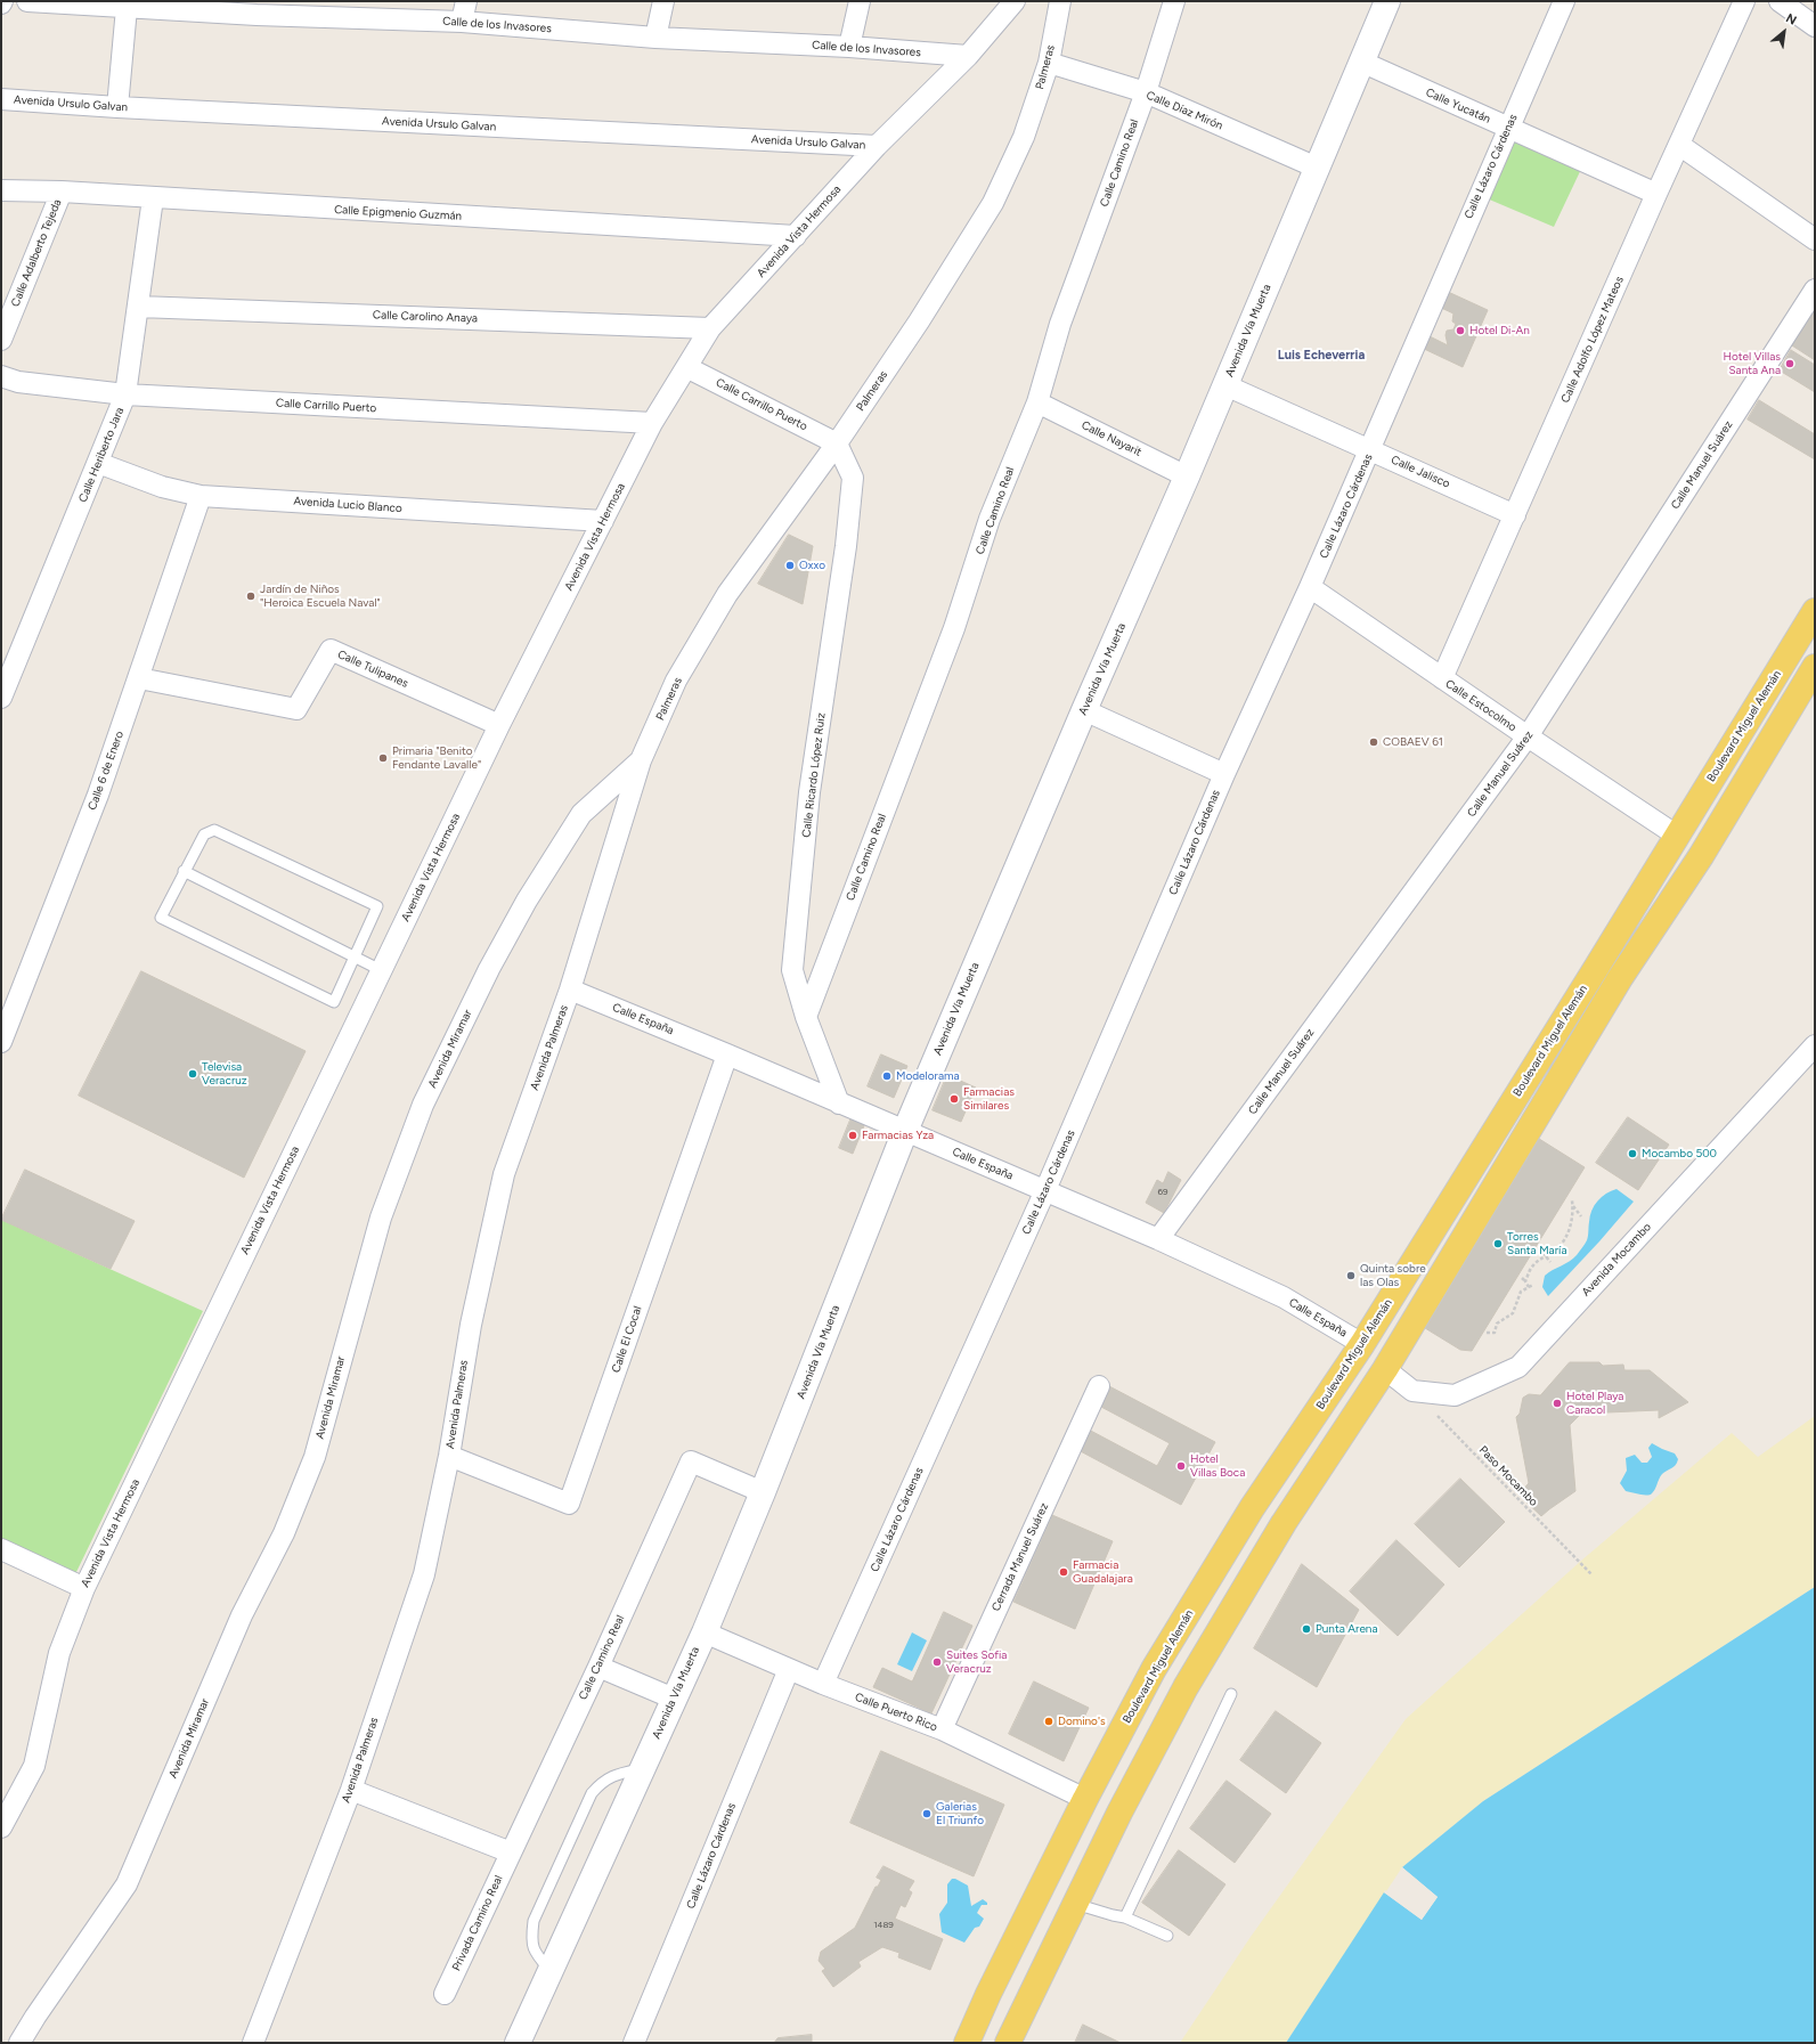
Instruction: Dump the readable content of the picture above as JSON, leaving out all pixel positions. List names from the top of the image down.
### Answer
{
  "streets": {
    "main road": ["Boulevard Miguel Alemán"],
    "street": [
      "Calle de los Invasores",
      "Palmeras",
      "Avenida Ursulo Galvan",
      "Calle Yucatán",
      "Calle Díaz Mirón",
      "Calle Camino Real",
      "Calle Lázaro Cárdenas",
      "Calle Epigmenio Guzmán",
      "Avenida Vista Hermosa",
      "Calle Adalberto Tejeda",
      "Calle Carolino Anaya",
      "Avenida Vía Muerta",
      "Calle Adolfo López Mateos",
      "Calle Carrillo Puerto",
      "Calle Nayarit",
      "Calle Heriberto Jara",
      "Calle Manuel Suárez",
      "Calle Jalisco",
      "Avenida Lucio Blanco",
      "Calle Tulipanes",
      "Calle Estocolmo",
      "Calle 6 de Enero",
      "Calle Ricardo López Ruiz",
      "Calle España",
      "Avenida Palmeras",
      "Avenida Miramar",
      "Avenida Mocambo",
      "Calle El Cocal",
      "Cerrada Manuel Suárez",
      "Calle Puerto Rico",
      "Privada Camino Real"
    ],
    "path": ["Paso Mocambo"]
  },
  "crossings": [
    ["Calle de los Invasores", "Avenida Vista Hermosa"],
    ["Palmeras", "Calle Díaz Mirón"],
    ["Palmeras", "Calle Carrillo Puerto"],
    ["Palmeras", "Calle Ricardo López Ruiz"],
    ["Palmeras", "Avenida Palmeras"],
    ["Palmeras", "Avenida Miramar"],
    ["Avenida Ursulo Galvan", "Avenida Vista Hermosa"],
    ["Calle Yucatán", "Calle Lázaro Cárdenas"],
    ["Calle Yucatán", "Avenida Vía Muerta"],
    ["Calle Yucatán", "Calle Adolfo López Mateos"],
    ["Calle Díaz Mirón", "Calle Camino Real"],
    ["Calle Díaz Mirón", "Avenida Vía Muerta"],
    ["Calle Camino Real", "Avenida Vía Muerta"],
    ["Calle Camino Real", "Calle Nayarit"],
    ["Calle Camino Real", "Calle Ricardo López Ruiz"],
    ["Calle Camino Real", "Privada Camino Real"],
    ["Calle Lázaro Cárdenas", "Calle Jalisco"],
    ["Calle Lázaro Cárdenas", "Calle Estocolmo"],
    ["Calle Lázaro Cárdenas", "Calle España"],
    ["Calle Lázaro Cárdenas", "Calle Puerto Rico"],
    ["Calle Epigmenio Guzmán", "Avenida Vista Hermosa"],
    ["Calle Epigmenio Guzmán", "Calle Adalberto Tejeda"],
    ["Calle Epigmenio Guzmán", "Calle Heriberto Jara"],
    ["Avenida Vista Hermosa", "Calle Carolino Anaya"],
    ["Avenida Vista Hermosa", "Calle Carrillo Puerto"],
    ["Avenida Vista Hermosa", "Avenida Lucio Blanco"],
    ["Avenida Vista Hermosa", "Calle Tulipanes"],
    ["Calle Carolino Anaya", "Calle Heriberto Jara"],
    ["Avenida Vía Muerta", "Calle Nayarit"],
    ["Avenida Vía Muerta", "Calle Jalisco"],
    ["Avenida Vía Muerta", "Calle España"],
    ["Avenida Vía Muerta", "Calle Puerto Rico"],
    ["Calle Adolfo López Mateos", "Calle Jalisco"],
    ["Calle Adolfo López Mateos", "Calle Estocolmo"],
    ["Calle Carrillo Puerto", "Calle Heriberto Jara"],
    ["Calle Carrillo Puerto", "Calle Ricardo López Ruiz"],
    ["Calle Heriberto Jara", "Avenida Lucio Blanco"],
    ["Calle Manuel Suárez", "Calle Estocolmo"],
    ["Calle Manuel Suárez", "Calle España"],
    ["Avenida Lucio Blanco", "Calle 6 de Enero"],
    ["Calle Tulipanes", "Calle 6 de Enero"],
    ["Calle Estocolmo", "Boulevard Miguel Alemán"],
    ["Boulevard Miguel Alemán", "Calle España"],
    ["Boulevard Miguel Alemán", "Calle Puerto Rico"],
    ["Calle Ricardo López Ruiz", "Calle España"],
    ["Calle España", "Avenida Palmeras"],
    ["Calle España", "Calle El Cocal"],
    ["Avenida Palmeras", "Avenida Miramar"],
    ["Avenida Palmeras", "Calle El Cocal"],
    ["Avenida Mocambo", "Paso Mocambo"],
    ["Cerrada Manuel Suárez", "Calle Puerto Rico"]
  ],
  "districts": ["Luis Echeverria"],
  "places": [
    "Hotel Di-An",
    "Hotel Villas Santa Ana",
    "Oxxo",
    "Jardín de Niños \"Heroica Escuela Naval\"",
    "COBAEV 61",
    "Primaria \"Benito Fendante Lavalle\"",
    "Televisa Veracruz",
    "Modelorama",
    "Farmacias Similares",
    "Farmacias Yza",
    "Mocambo 500",
    "Torres Santa María",
    "Quinta sobre las Olas",
    "Hotel Playa Caracol",
    "Hotel Villas Boca",
    "Farmacia Guadalajara",
    "Punta Arena",
    "Suites Sofia Veracruz",
    "Domino's",
    "Galerias El Triunfo"
  ],
  "house_numbers": ["69", "1489"],
  "north": "top right"
}
